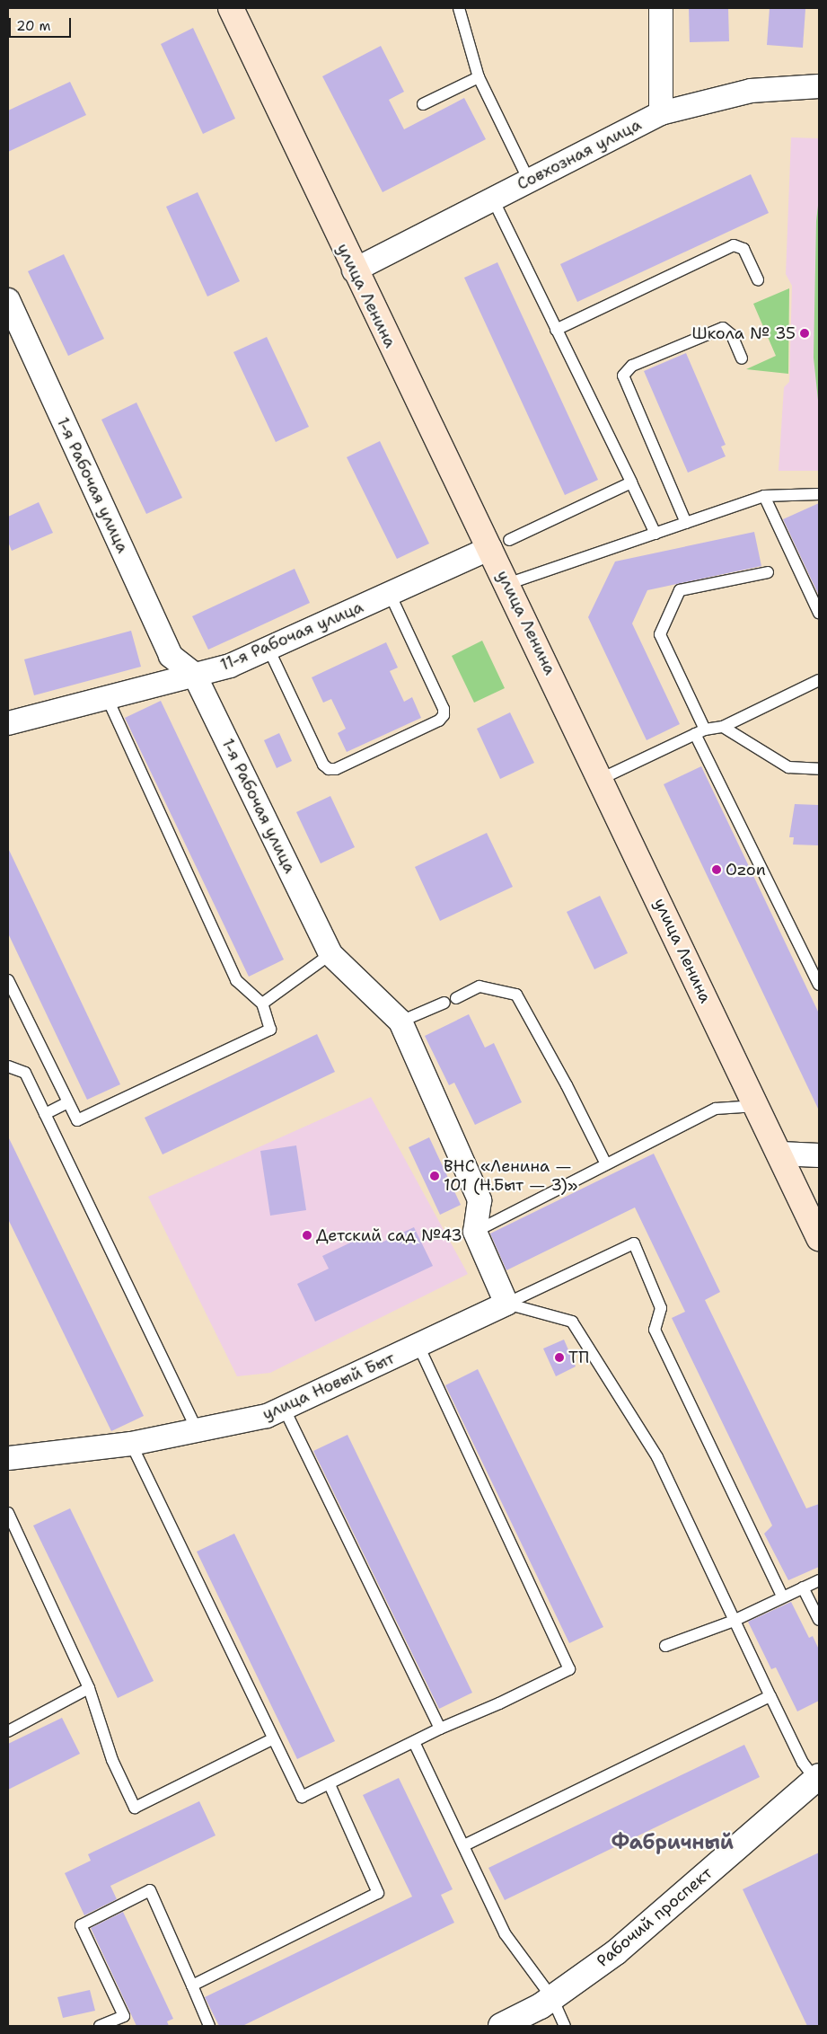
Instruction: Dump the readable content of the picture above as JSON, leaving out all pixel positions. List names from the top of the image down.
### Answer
{
  "streets": {
    "main road": ["улица Ленина"],
    "street": [
      "Совхозная улица",
      "1-я Рабочая улица",
      "11-я Рабочая улица",
      "улица Новый Быт",
      "Рабочий проспект"
    ]
  },
  "crossings": [
    ["Совхозная улица", "улица Ленина"],
    ["улица Ленина", "11-я Рабочая улица"],
    ["1-я Рабочая улица", "11-я Рабочая улица"]
  ],
  "districts": ["Фабричный"],
  "places": [
    "Школа № 35",
    "Ozon",
    "ВНС «Ленина — 101 (Н.Быт — 3)»",
    "Детский сад №43",
    "ТП"
  ],
  "scale_bar": "20 m"
}
